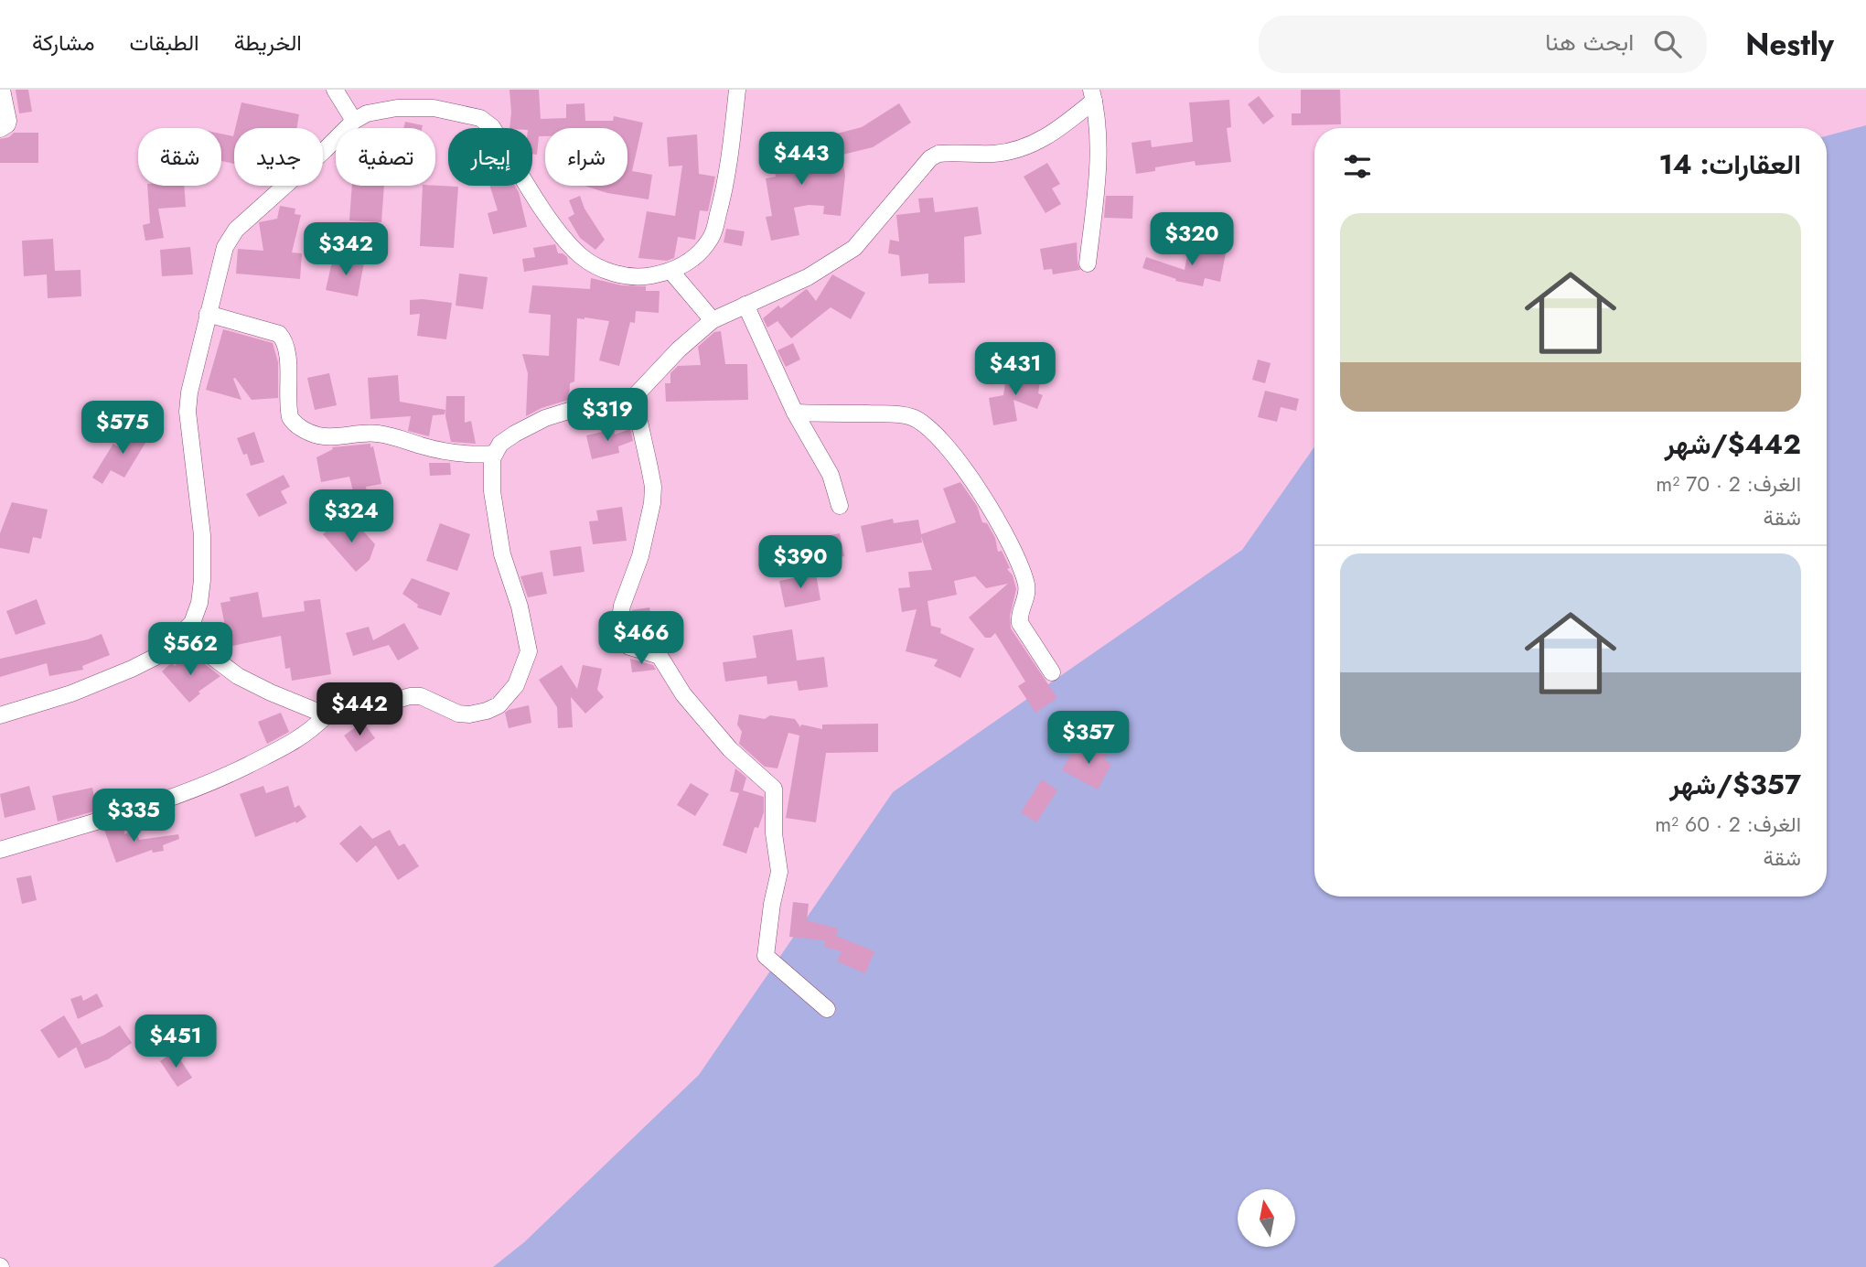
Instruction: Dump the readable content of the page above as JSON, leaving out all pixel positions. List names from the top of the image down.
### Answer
{
  "north": "top",
  "page": {
    "header": "Nestly",
    "search": "ابحث هنا",
    "nav": ["الخريطة", "الطبقات", "مشاركة"],
    "chip": [
      "شراء",
      "إيجار",
      "تصفية",
      "جديد",
      "شقة"
    ],
    "heading": "العقارات: 14",
    "price": [
      "$443",
      "$320",
      "$342",
      "$431",
      "$319",
      "$575",
      "$324",
      "$390",
      "$466",
      "$562",
      "$442",
      "$357",
      "$335",
      "$451"
    ],
    "list": [
      {
        "name": "$442/شهر",
        "note": "الغرف: 2 · 70 m² · شقة"
      },
      {
        "name": "$357/شهر",
        "note": "الغرف: 2 · 60 m² · شقة"
      }
    ]
  }
}
